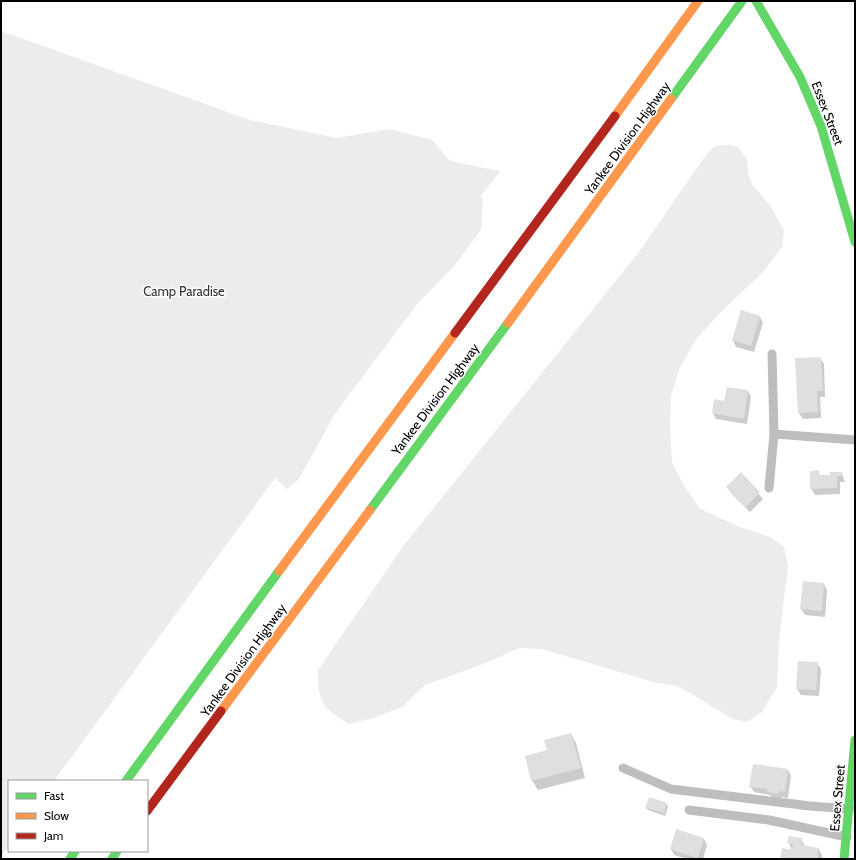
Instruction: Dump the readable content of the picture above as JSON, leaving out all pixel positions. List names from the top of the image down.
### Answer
{
  "streets": {
    "main road": ["Essex Street", "Yankee Division Highway"]
  },
  "parks": ["Camp Paradise"],
  "legend": ["Fast", "Slow", "Jam"]
}
